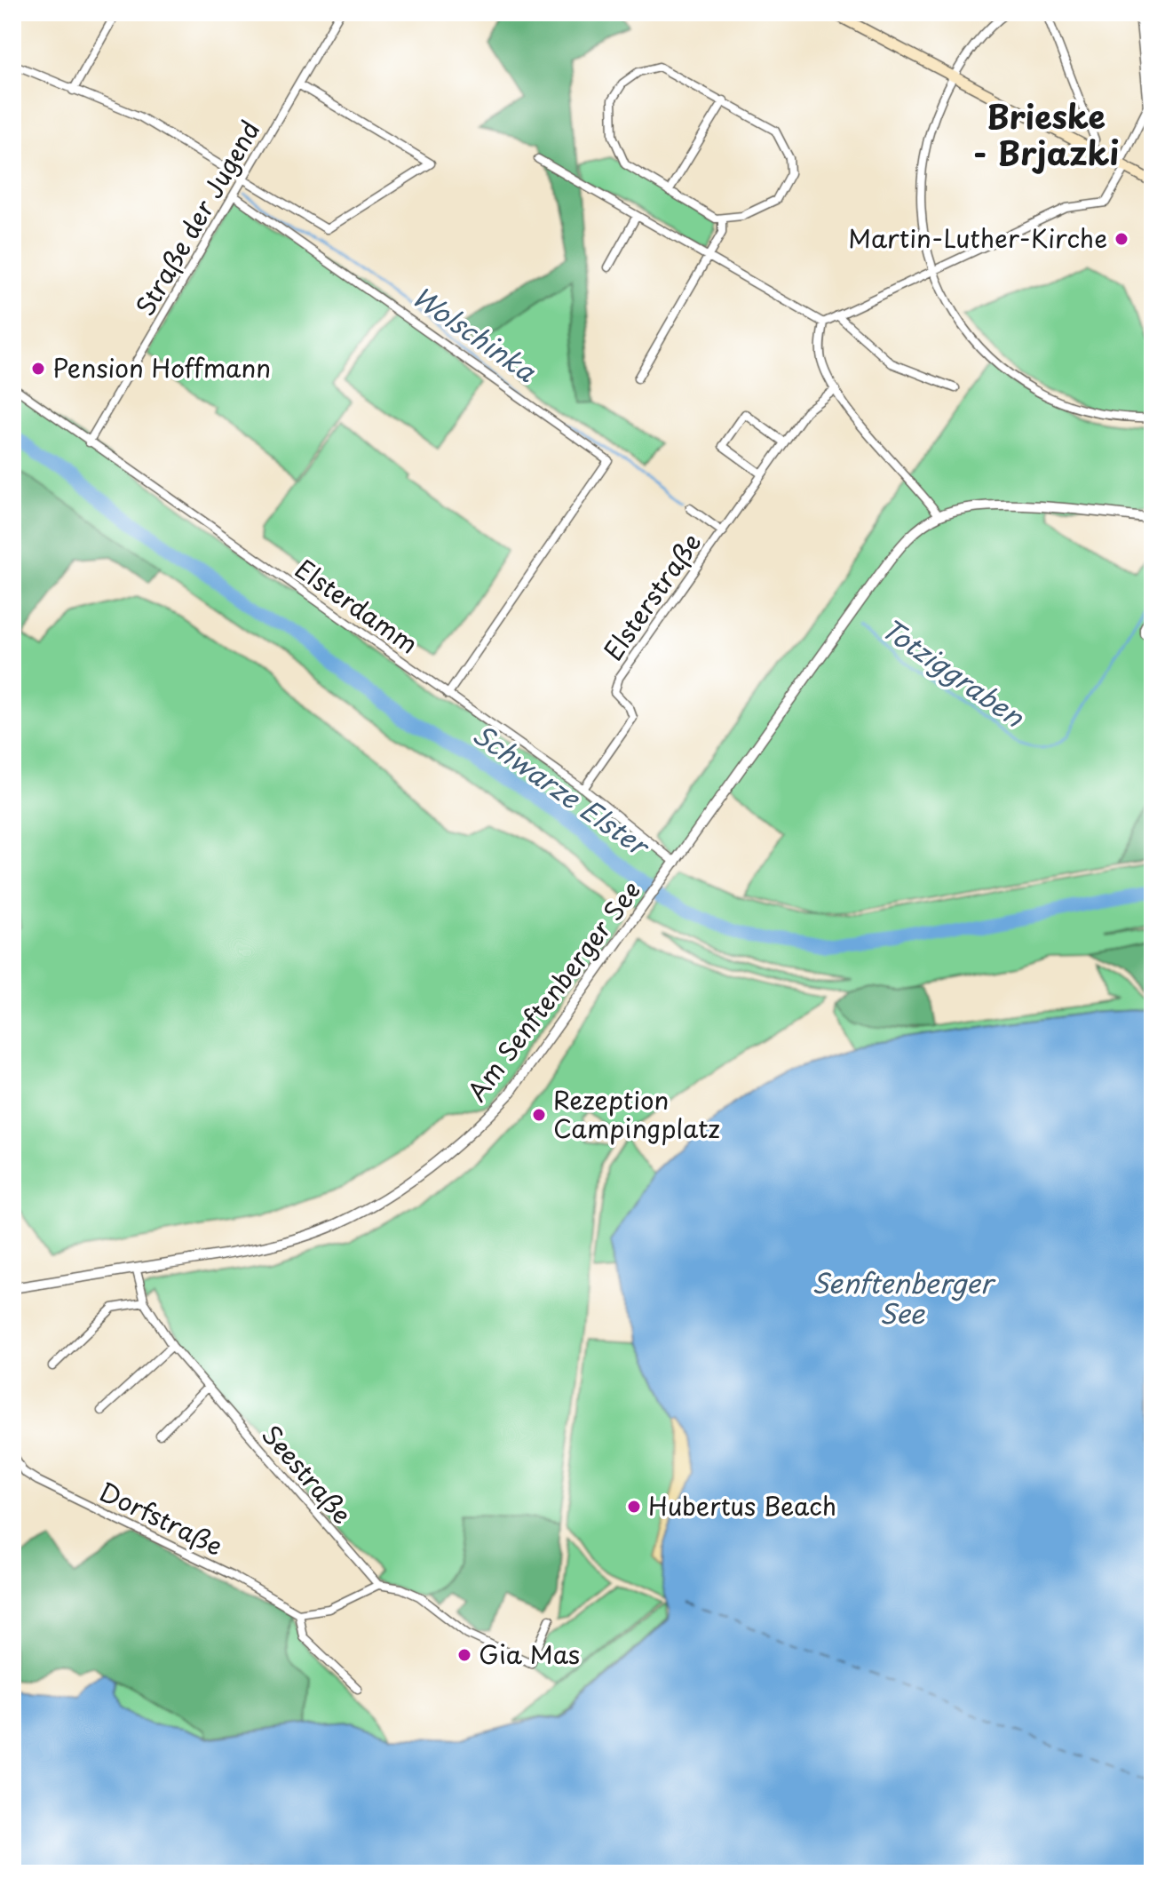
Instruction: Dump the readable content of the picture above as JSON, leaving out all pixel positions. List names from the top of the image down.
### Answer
{
  "streets": {
    "street": [
      "Straße der Jugend",
      "Elsterstraße",
      "Elsterdamm",
      "Am Senftenberger See",
      "Seestraße",
      "Dorfstraße"
    ]
  },
  "crossings": [
    ["Straße der Jugend", "Elsterdamm"],
    ["Elsterstraße", "Elsterdamm"],
    ["Elsterdamm", "Am Senftenberger See"],
    ["Am Senftenberger See", "Seestraße"]
  ],
  "districts": ["Brieske - Brjazki"],
  "water": [
    "Wolschinka",
    "Totziggraben",
    "Schwarze Elster",
    "Senftenberger See"
  ],
  "places": [
    "Martin-Luther-Kirche",
    "Pension Hoffmann",
    "Rezeption Campingplatz",
    "Hubertus Beach",
    "Gia Mas"
  ]
}
